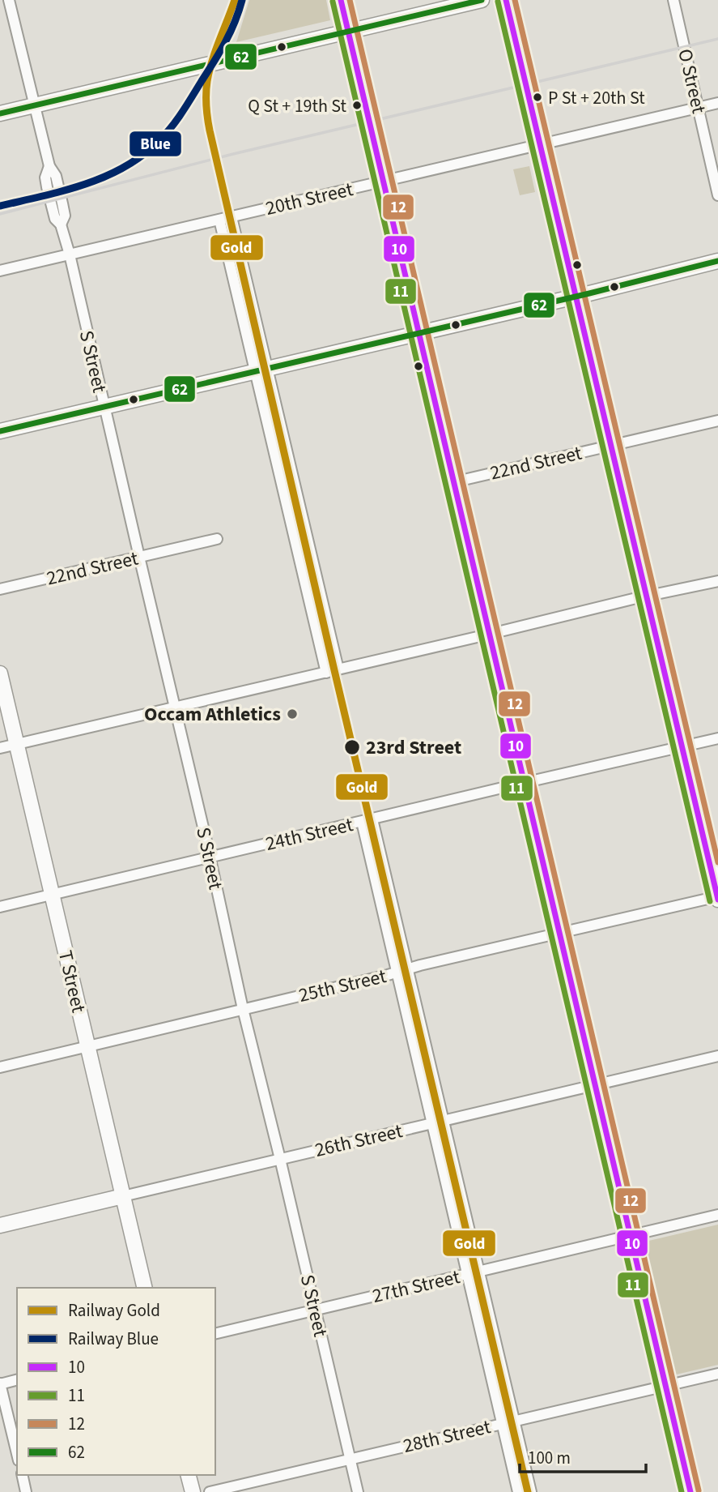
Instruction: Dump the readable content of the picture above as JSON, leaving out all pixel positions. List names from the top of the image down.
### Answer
{
  "streets": {
    "main road": ["T Street", "26th Street"],
    "street": [
      "O Street",
      "20th Street",
      "S Street",
      "22nd Street",
      "24th Street",
      "25th Street",
      "27th Street",
      "28th Street"
    ]
  },
  "crossings": [
    ["O Street", "20th Street"],
    ["20th Street", "S Street"],
    ["S Street", "22nd Street"],
    ["S Street", "24th Street"],
    ["S Street", "25th Street"],
    ["S Street", "26th Street"],
    ["S Street", "27th Street"],
    ["S Street", "28th Street"],
    ["24th Street", "T Street"],
    ["T Street", "25th Street"],
    ["T Street", "26th Street"]
  ],
  "places": [
    "P St + 20th St",
    "Q St + 19th St",
    "Occam Athletics",
    "23rd Street"
  ],
  "lines": [
    "rail line Gold",
    "rail line Blue",
    "transit line 10",
    "transit line 12",
    "transit line 62",
    "transit line 11"
  ],
  "legend": [
    "Railway Gold",
    "Railway Blue",
    "10",
    "11",
    "12",
    "62"
  ],
  "scale_bar": "100 m"
}
